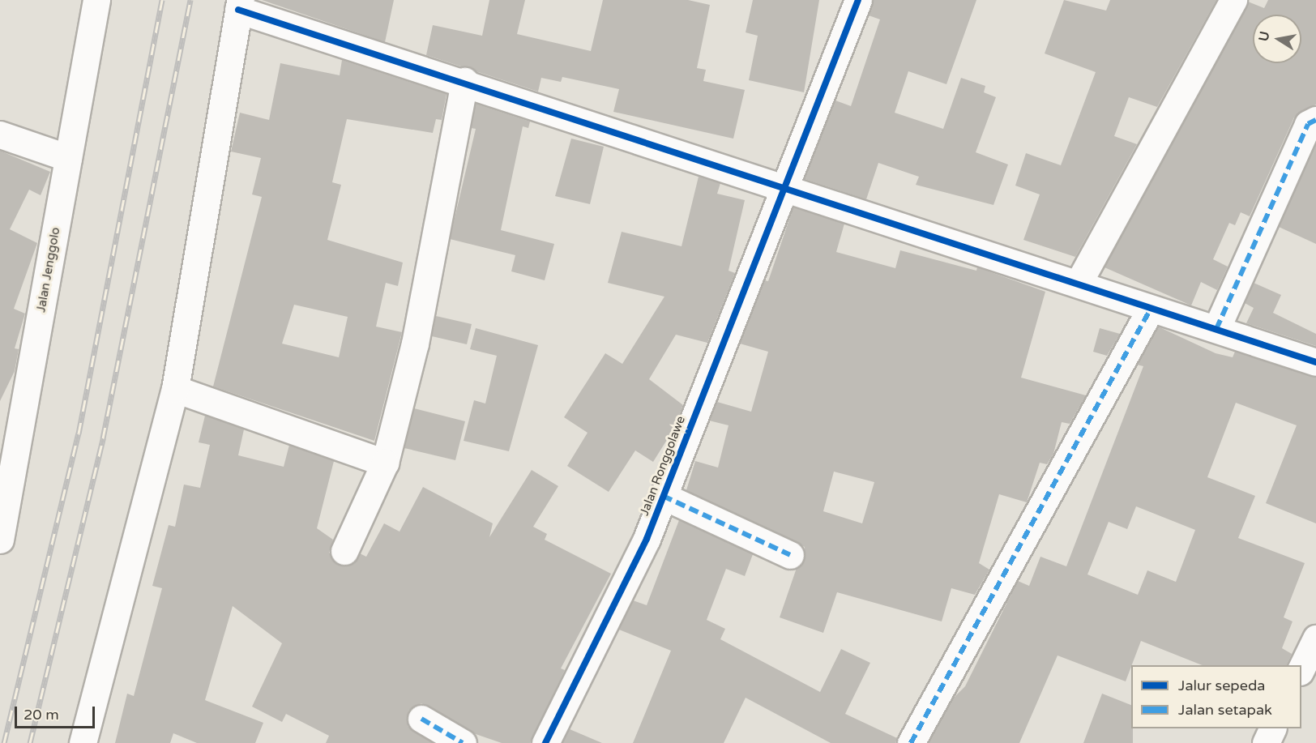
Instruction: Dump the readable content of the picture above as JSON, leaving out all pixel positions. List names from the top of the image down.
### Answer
{
  "streets": {
    "street": ["Jalan Jenggolo", "Jalan Ronggolawe"]
  },
  "legend": ["Jalur sepeda", "Jalan setapak"],
  "scale_bar": "20 m",
  "north": "left"
}
